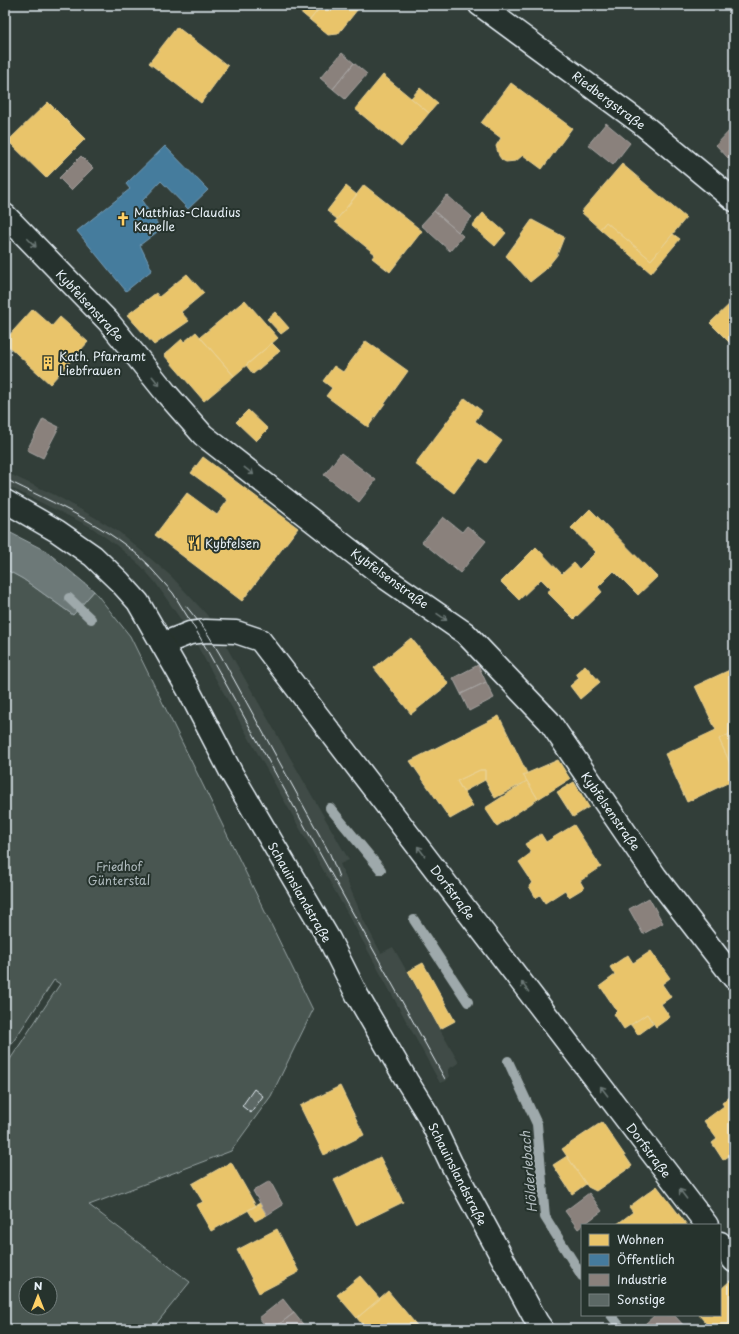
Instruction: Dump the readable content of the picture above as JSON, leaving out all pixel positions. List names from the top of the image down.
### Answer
{
  "streets": {
    "street": [
      "Riedbergstraße",
      "Kybfelsenstraße",
      "Schauinslandstraße",
      "Dorfstraße"
    ]
  },
  "crossings": [
    ["Schauinslandstraße", "Dorfstraße"]
  ],
  "one_way": ["Kybfelsenstraße", "Dorfstraße"],
  "water": ["Hölderlebach"],
  "parks": ["Friedhof Günterstal"],
  "places": {
    "church": ["Matthias-Claudius Kapelle"],
    "building": ["Kath. Pfarramt Liebfrauen"],
    "restaurant": ["Kybfelsen"]
  },
  "legend": [
    "Wohnen",
    "Öffentlich",
    "Industrie",
    "Sonstige"
  ],
  "north": "top"
}
